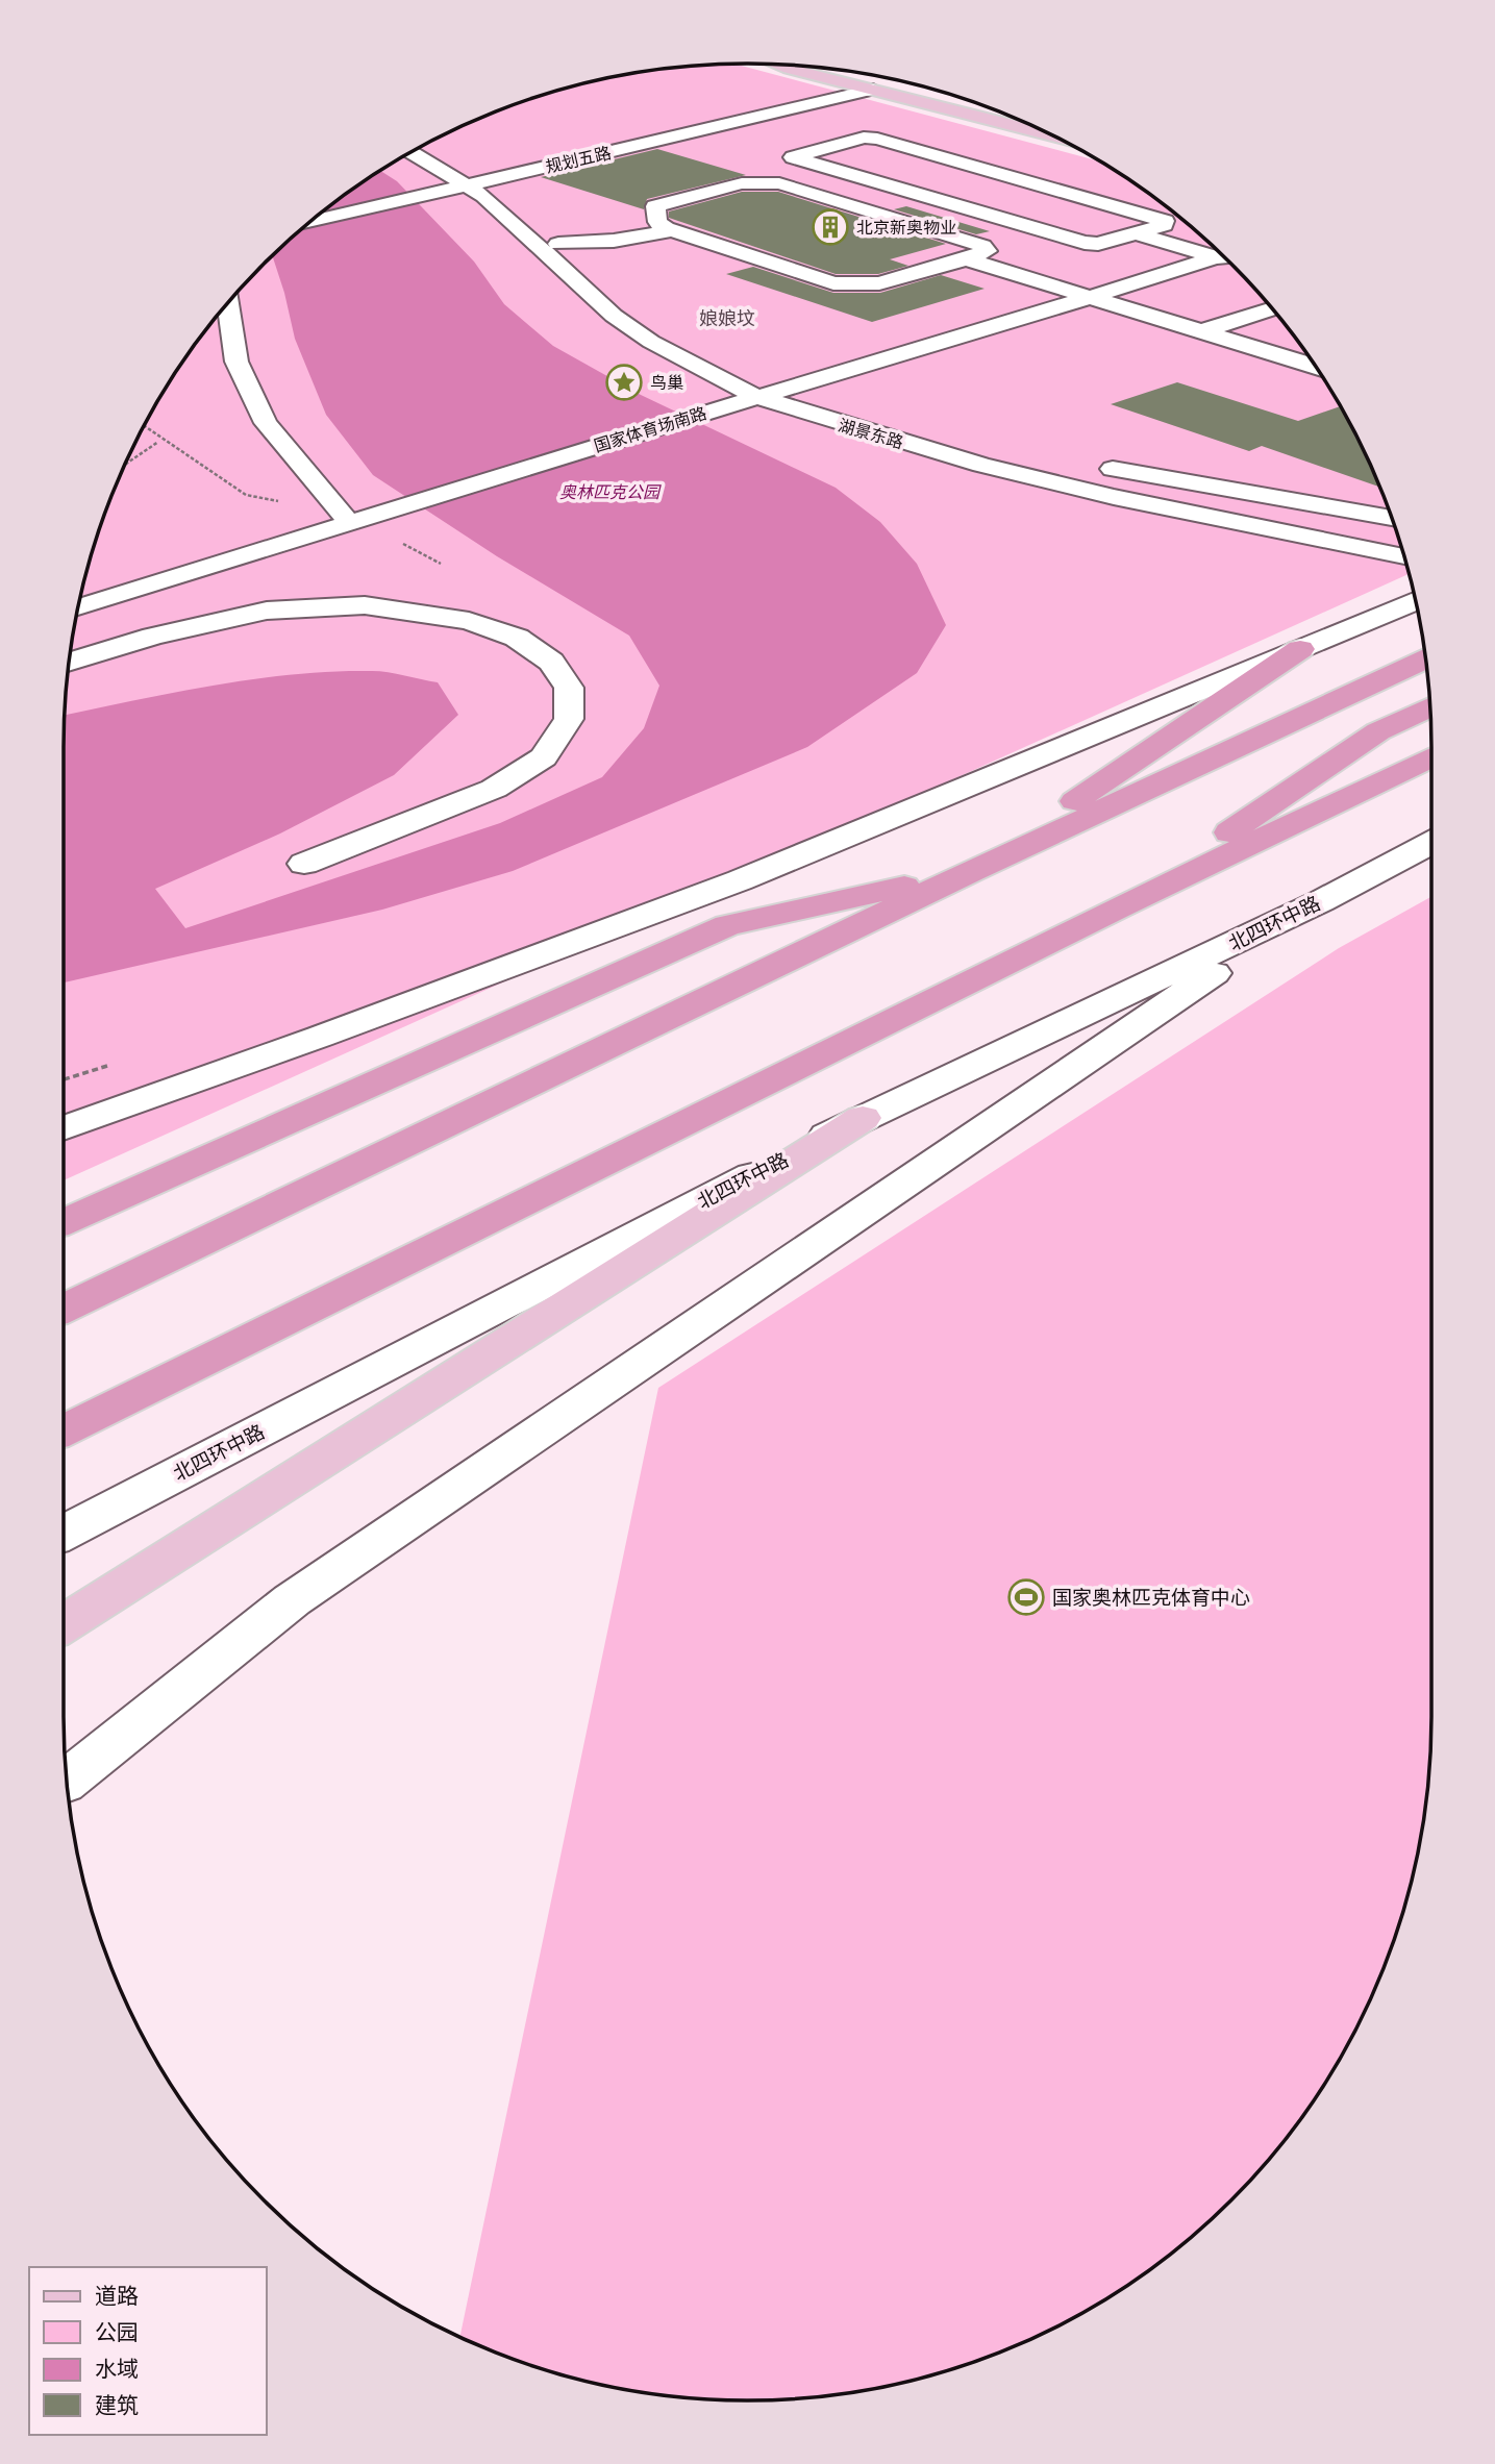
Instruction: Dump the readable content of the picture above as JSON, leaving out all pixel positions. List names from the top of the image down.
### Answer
{
  "streets": {
    "street": [
      "规划五路",
      "国家体育场南路",
      "湖景东路",
      "北四环中路"
    ]
  },
  "crossings": [
    ["规划五路", "湖景东路"],
    ["国家体育场南路", "湖景东路"]
  ],
  "districts": ["娘娘坟"],
  "parks": ["奥林匹克公园"],
  "places": {
    "building": ["北京新奥物业"],
    "place": ["鸟巢"],
    "sports": ["国家奥林匹克体育中心"]
  },
  "legend": [
    "道路",
    "公园",
    "水域",
    "建筑"
  ]
}
